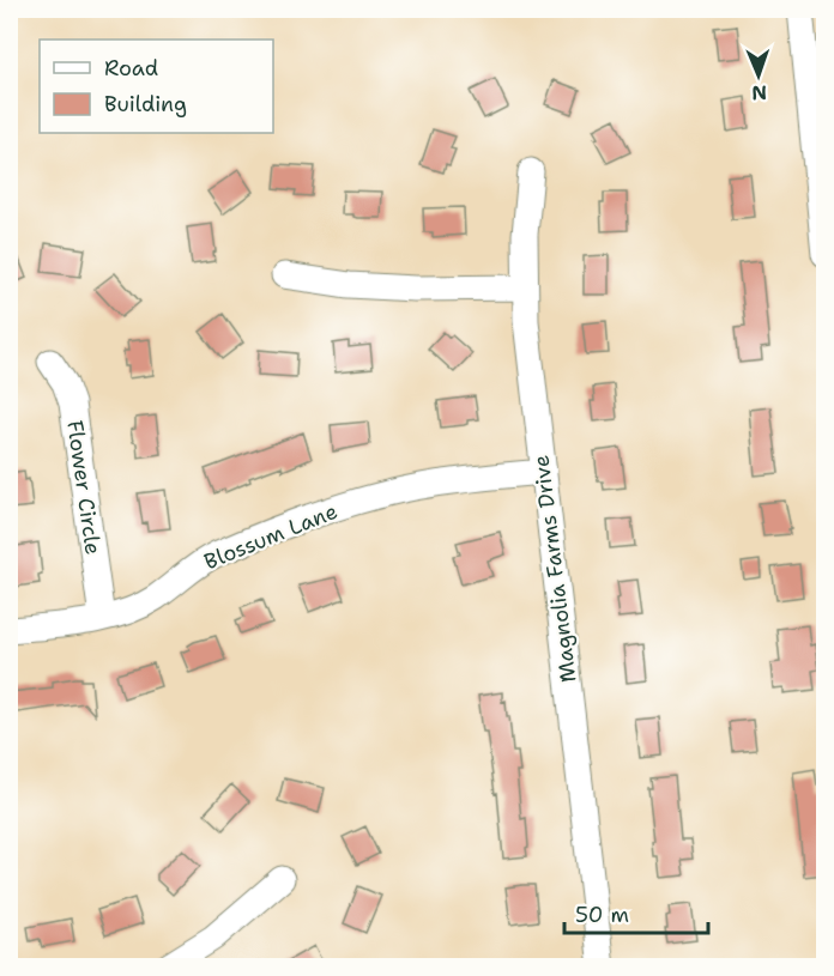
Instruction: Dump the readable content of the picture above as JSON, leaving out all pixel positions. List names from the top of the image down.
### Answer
{
  "streets": {
    "street": ["Flower Circle", "Blossum Lane", "Magnolia Farms Drive"]
  },
  "crossings": [
    ["Flower Circle", "Blossum Lane"],
    ["Blossum Lane", "Magnolia Farms Drive"]
  ],
  "legend": ["Road", "Building"],
  "scale_bar": "50 m",
  "north": "bottom"
}
